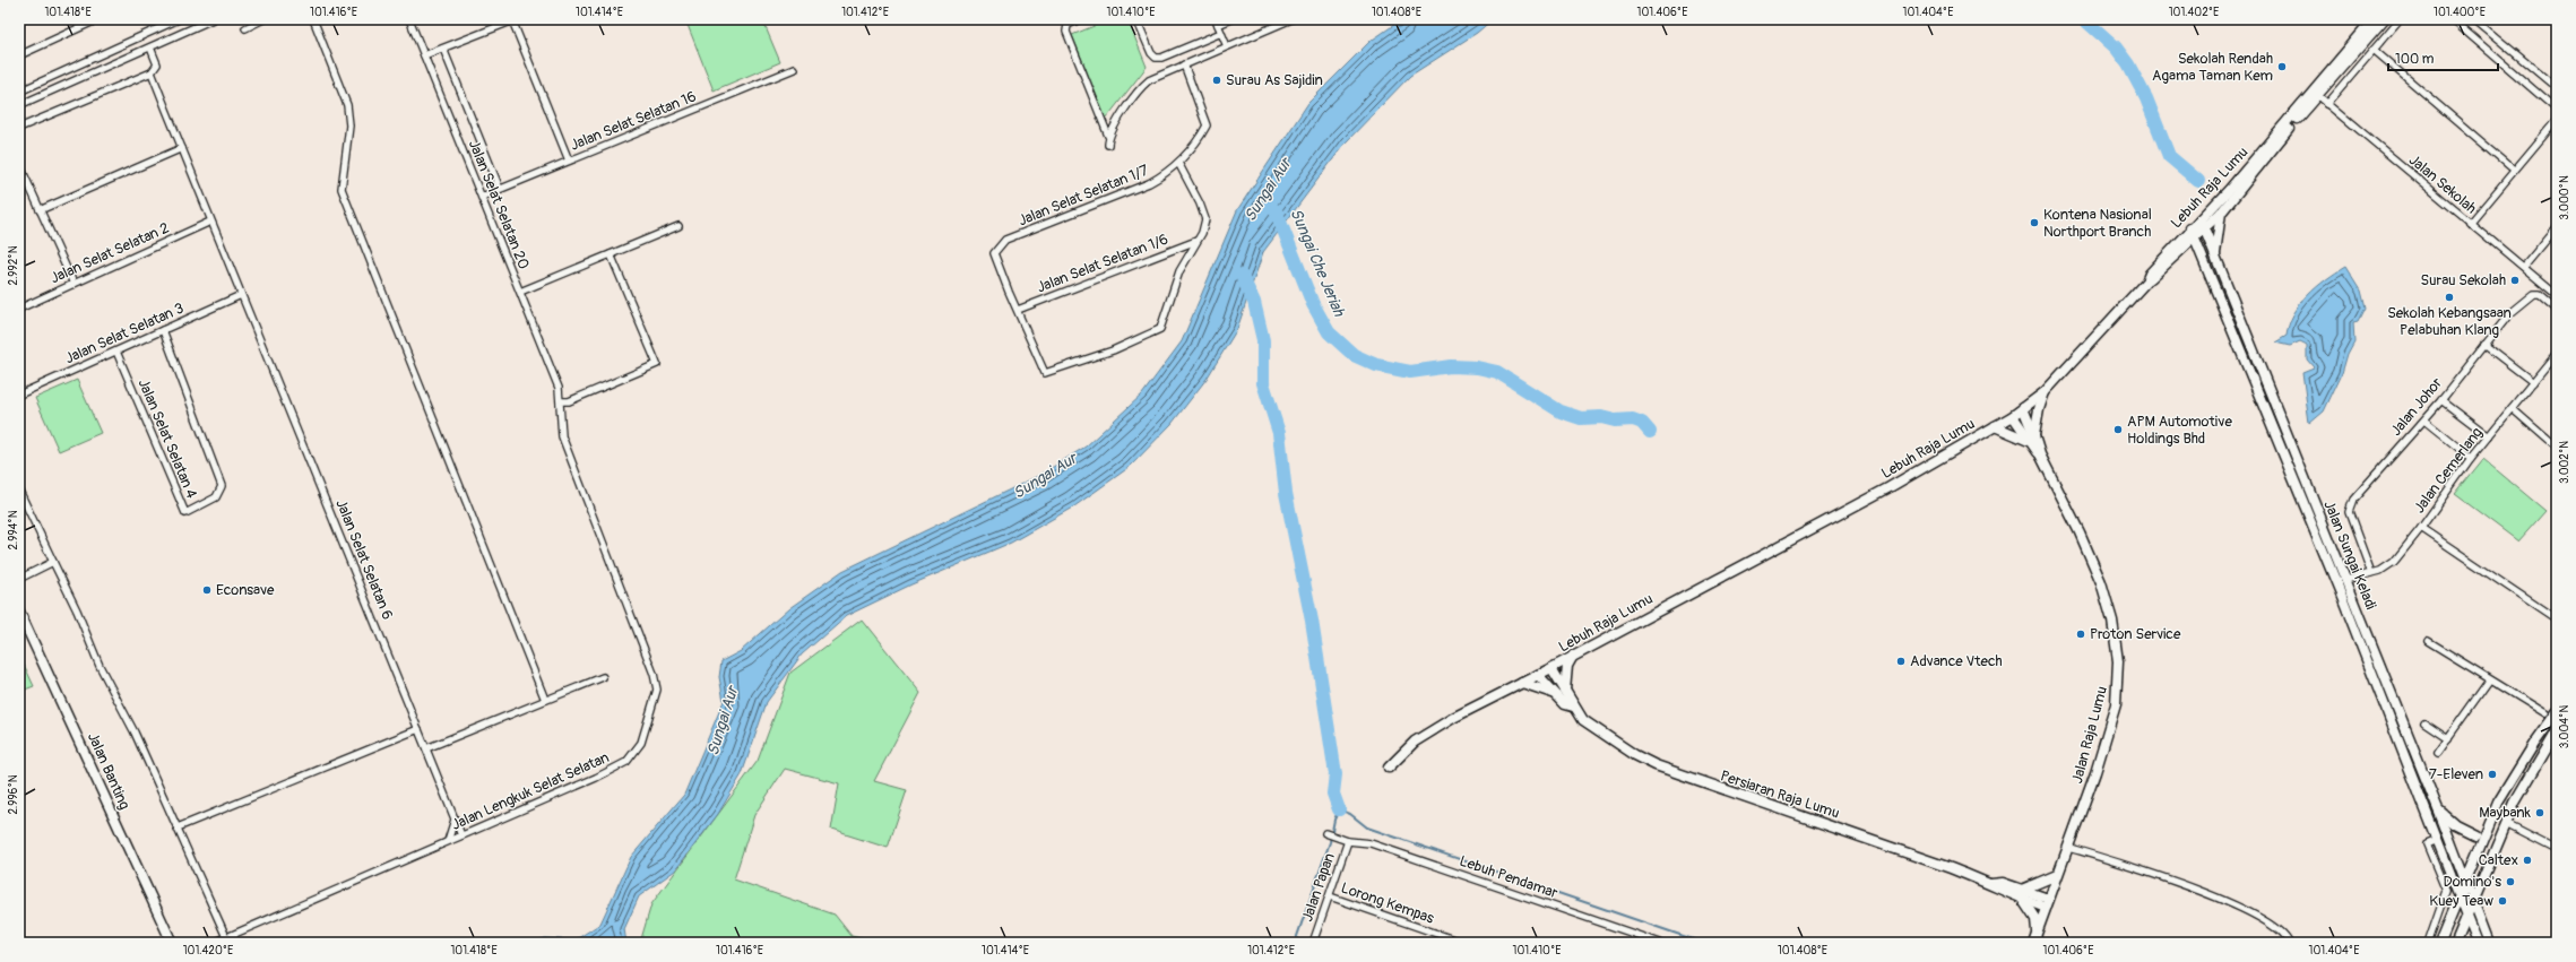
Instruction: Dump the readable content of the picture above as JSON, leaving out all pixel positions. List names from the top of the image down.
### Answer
{
  "streets": {
    "street": [
      "Jalan Selat Selatan 16",
      "Jalan Sekolah",
      "Lebuh Raja Lumu",
      "Jalan Selat Selatan 1/7",
      "Jalan Selat Selatan 20",
      "Jalan Selat Selatan 2",
      "Jalan Selat Selatan 1/6",
      "Jalan Selat Selatan 3",
      "Jalan Johor",
      "Jalan Selat Selatan 4",
      "Jalan Cemerlang",
      "Jalan Sungai Keladi",
      "Jalan Selat Selatan 6",
      "Jalan Raja Lumu",
      "Jalan Banting",
      "Jalan Lengkuk Selat Selatan",
      "Persiaran Raja Lumu",
      "Lebuh Pendamar",
      "Jalan Papan",
      "Lorong Kempas"
    ]
  },
  "crossings": [
    ["Jalan Selat Selatan 16", "Jalan Selat Selatan 20"],
    ["Jalan Sekolah", "Lebuh Raja Lumu"],
    ["Lebuh Raja Lumu", "Jalan Sungai Keladi"],
    ["Jalan Selat Selatan 1/7", "Jalan Selat Selatan 1/6"],
    ["Jalan Selat Selatan 20", "Jalan Lengkuk Selat Selatan"],
    ["Jalan Selat Selatan 2", "Jalan Selat Selatan 6"],
    ["Jalan Selat Selatan 3", "Jalan Selat Selatan 4"],
    ["Jalan Selat Selatan 3", "Jalan Selat Selatan 6"],
    ["Jalan Johor", "Jalan Cemerlang"],
    ["Jalan Cemerlang", "Jalan Sungai Keladi"],
    ["Jalan Selat Selatan 6", "Jalan Lengkuk Selat Selatan"],
    ["Jalan Raja Lumu", "Persiaran Raja Lumu"],
    ["Lebuh Pendamar", "Jalan Papan"],
    ["Jalan Papan", "Lorong Kempas"]
  ],
  "water": ["Sungai Aur", "Sungai Che Jeriah"],
  "places": [
    "Sekolah Rendah Agama Taman Kem",
    "Surau As Sajidin",
    "Kontena Nasional Northport Branch",
    "Surau Sekolah",
    "Sekolah Kebangsaan Pelabuhan Klang",
    "APM Automotive Holdings Bhd",
    "Econsave",
    "Proton Service",
    "Advance Vtech",
    "7-Eleven",
    "Maybank",
    "Caltex",
    "Domino's",
    "Kuey Teaw"
  ],
  "scale_bar": "100 m",
  "coordinates": [
    "101.418°E",
    "101.416°E",
    "101.414°E",
    "101.412°E",
    "101.410°E",
    "101.408°E",
    "101.406°E",
    "101.404°E",
    "101.402°E",
    "101.400°E",
    "3.000°N",
    "2.992°N",
    "3.002°N",
    "2.994°N",
    "3.004°N",
    "2.996°N",
    "101.420°E"
  ]
}
